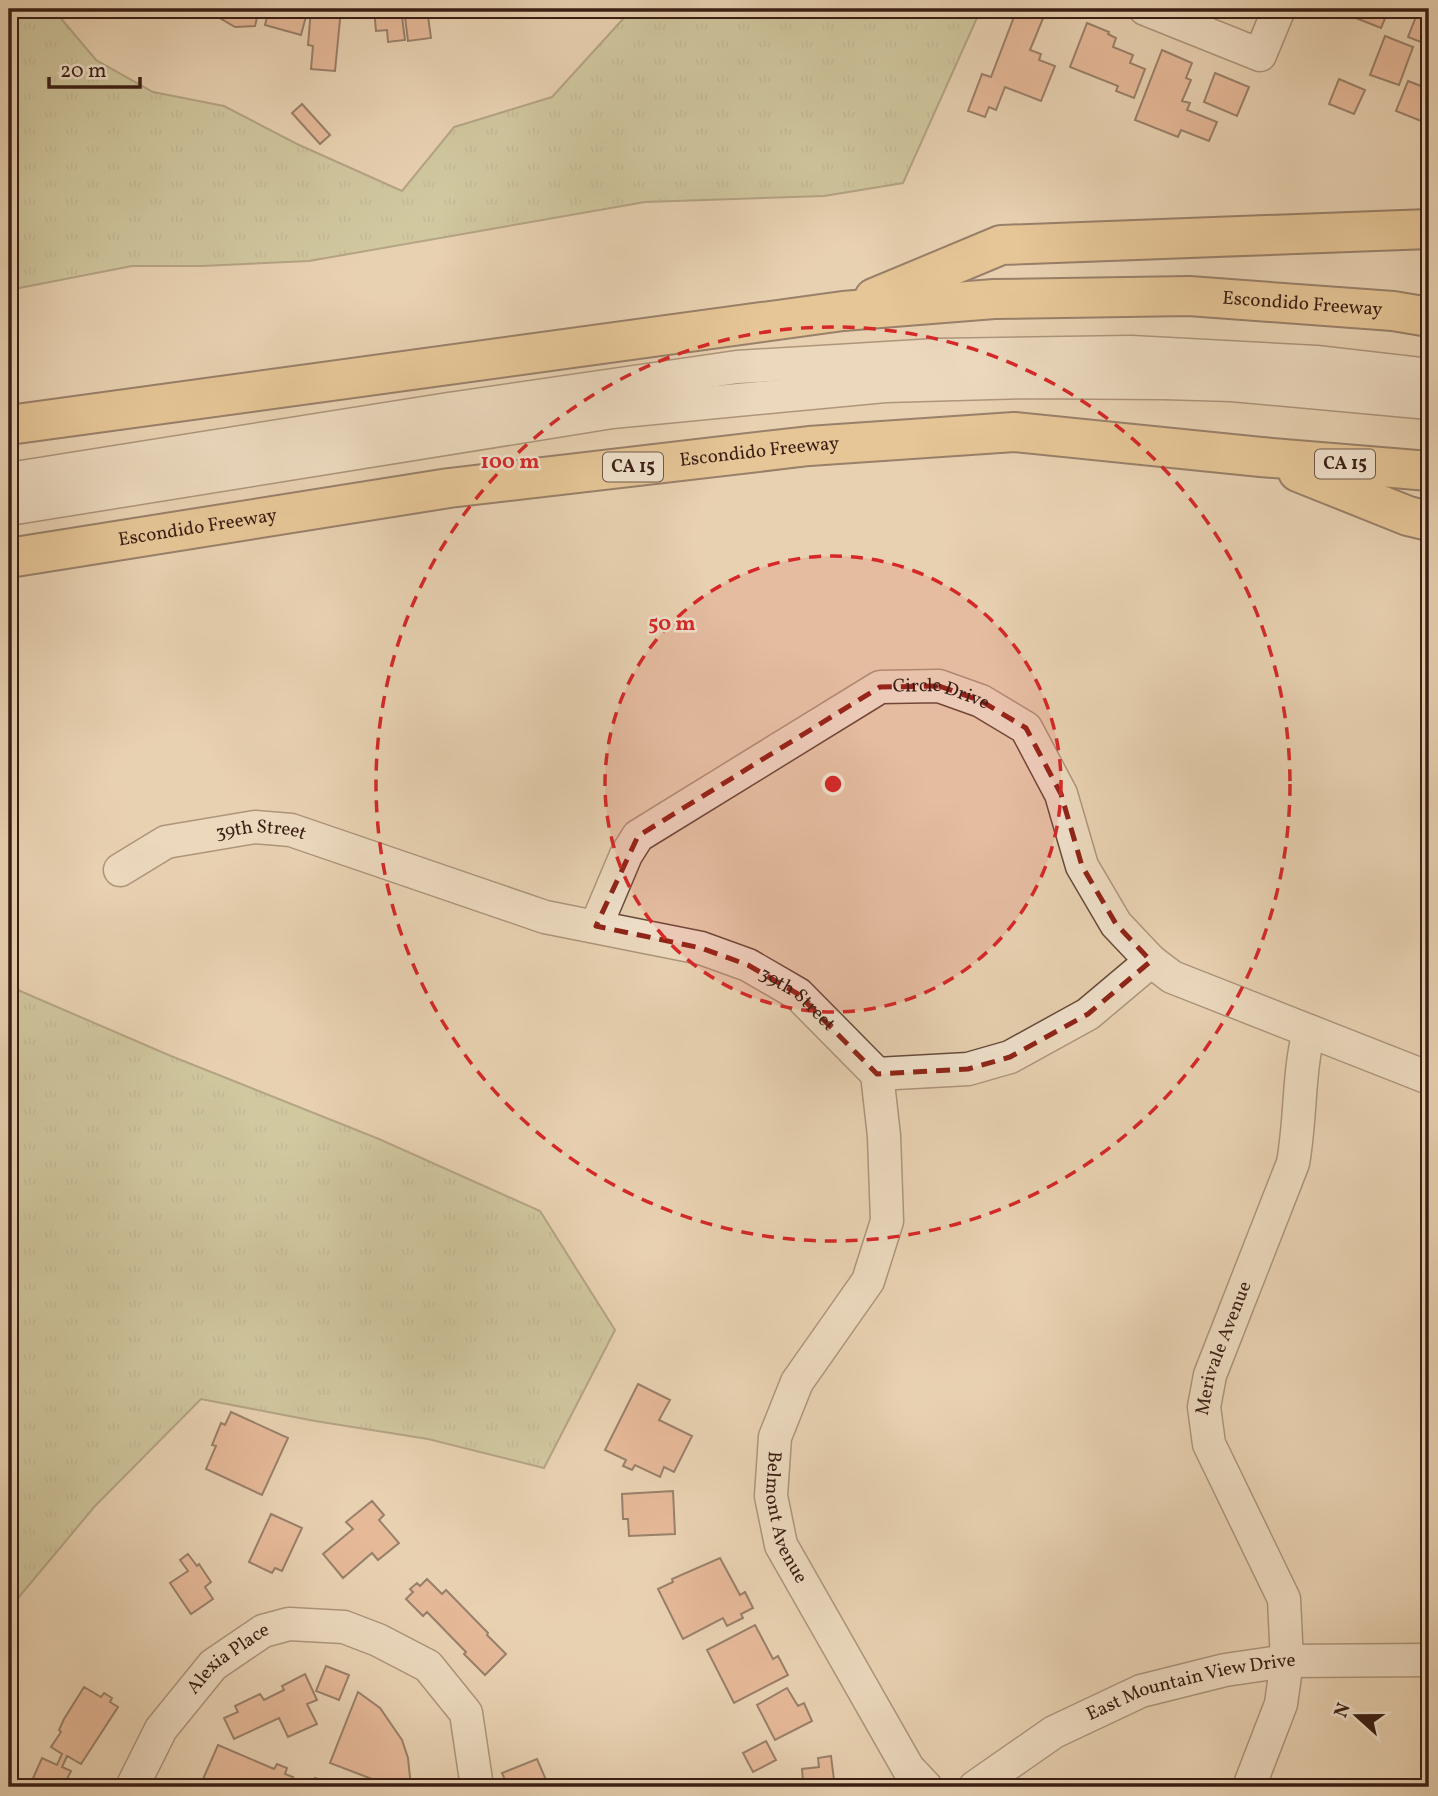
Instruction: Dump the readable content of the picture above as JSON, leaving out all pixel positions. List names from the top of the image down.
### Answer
{
  "streets": {
    "highway": ["Escondido Freeway", "CA 15"],
    "street": [
      "Circle Drive",
      "39th Street",
      "Merivale Avenue",
      "Belmont Avenue",
      "Alexia Place",
      "East Mountain View Drive"
    ]
  },
  "crossings": [
    ["Circle Drive", "39th Street"],
    ["39th Street", "Belmont Avenue"],
    ["Merivale Avenue", "East Mountain View Drive"]
  ],
  "scale_bar": "20 m",
  "north": "left",
  "rings": ["100 m", "50 m"]
}
